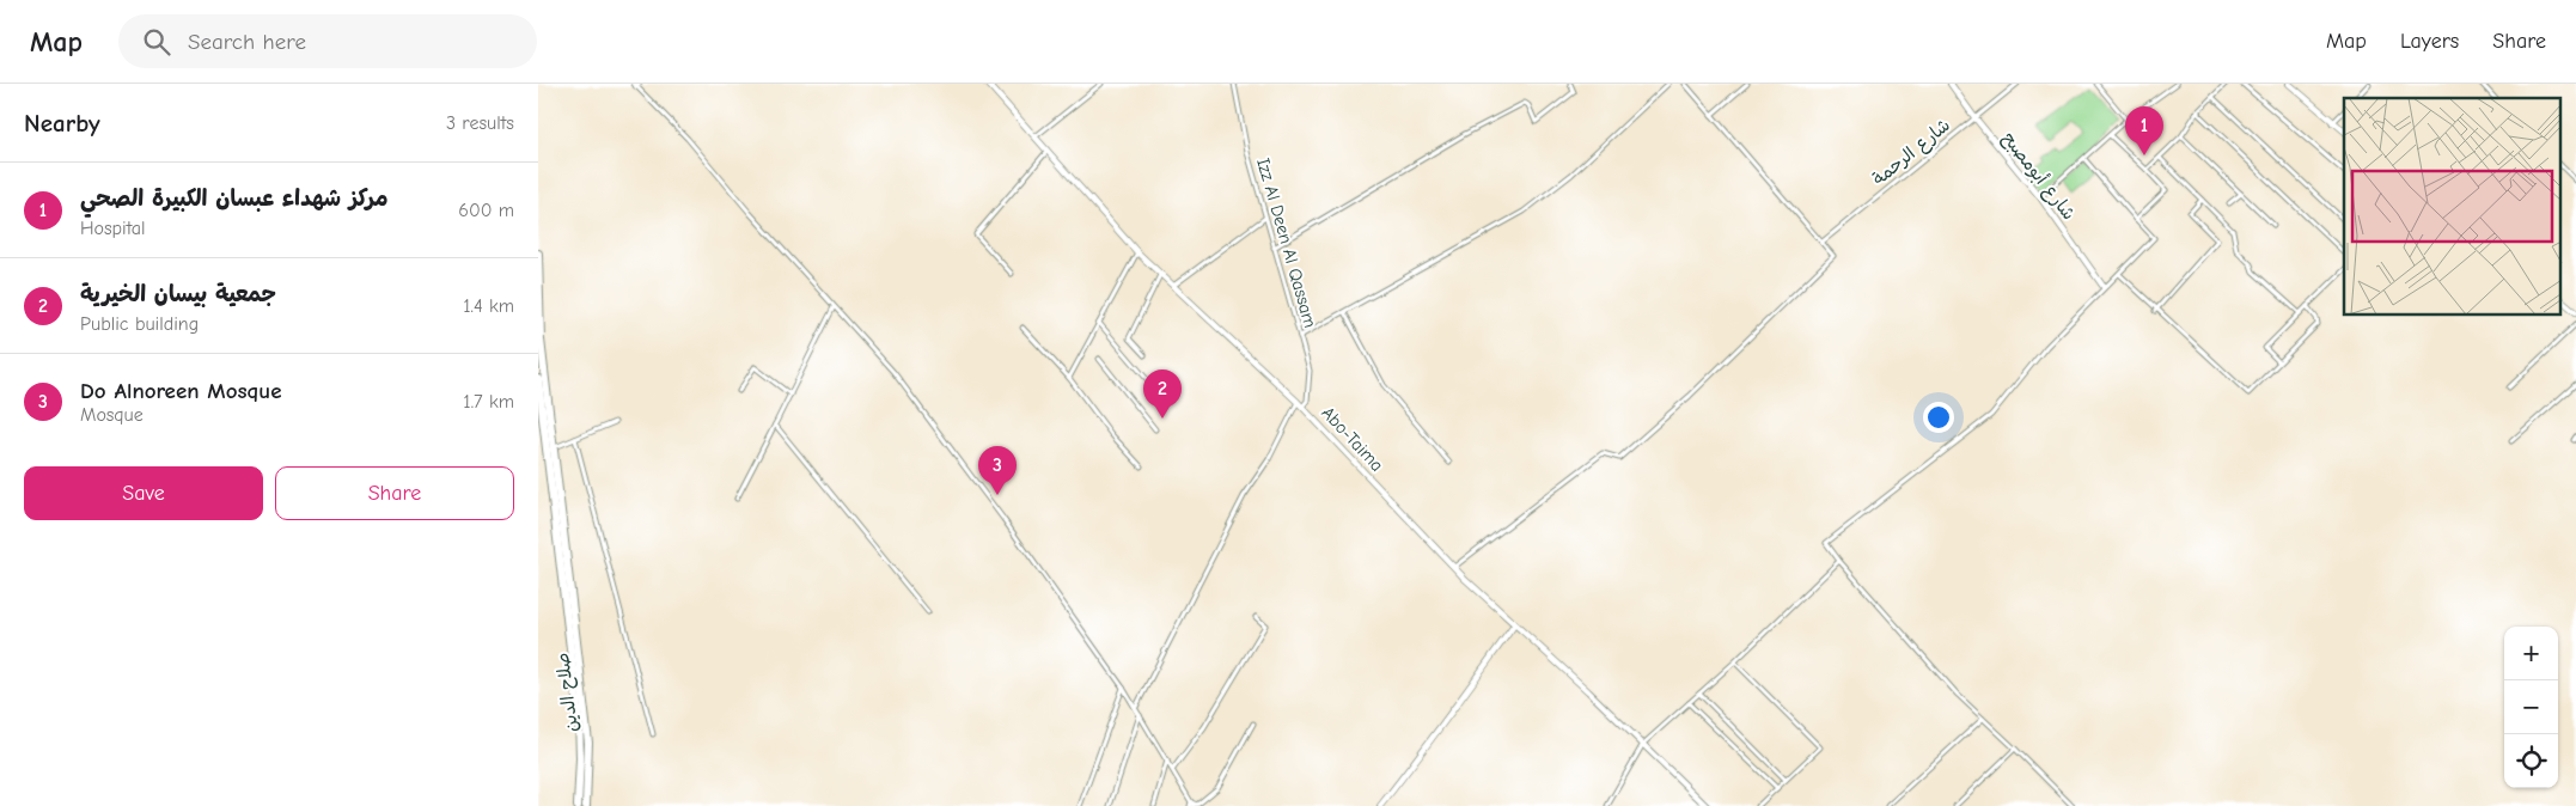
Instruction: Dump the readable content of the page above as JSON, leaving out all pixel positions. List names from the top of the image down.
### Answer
{
  "streets": {
    "highway": ["صلاح الدين"],
    "street": [
      "شارع الرحمة",
      "شارع أبومصبح",
      "Izz Al Deen Al Qassam",
      "Abo-Taima"
    ]
  },
  "crossings": [
    ["شارع الرحمة", "شارع أبومصبح"],
    ["Izz Al Deen Al Qassam", "Abo-Taima"]
  ],
  "page": {
    "header": "Map",
    "search": "Search here",
    "nav": ["Map", "Layers", "Share"],
    "heading": ["Nearby", "3 results"],
    "pins": ["1", "2", "3"],
    "list": [
      {
        "mark": "1",
        "name": "مركز شهداء عبسان الكبيرة الصحي",
        "note": "Hospital",
        "value": "600 m"
      },
      {
        "mark": "2",
        "name": "جمعية بيسان الخيرية",
        "note": "Public building",
        "value": "1.4 km"
      },
      {
        "mark": "3",
        "name": "Do Alnoreen Mosque",
        "note": "Mosque",
        "value": "1.7 km"
      }
    ],
    "buttons": ["Save", "Share"],
    "map_buttons": ["+", "−"]
  }
}
